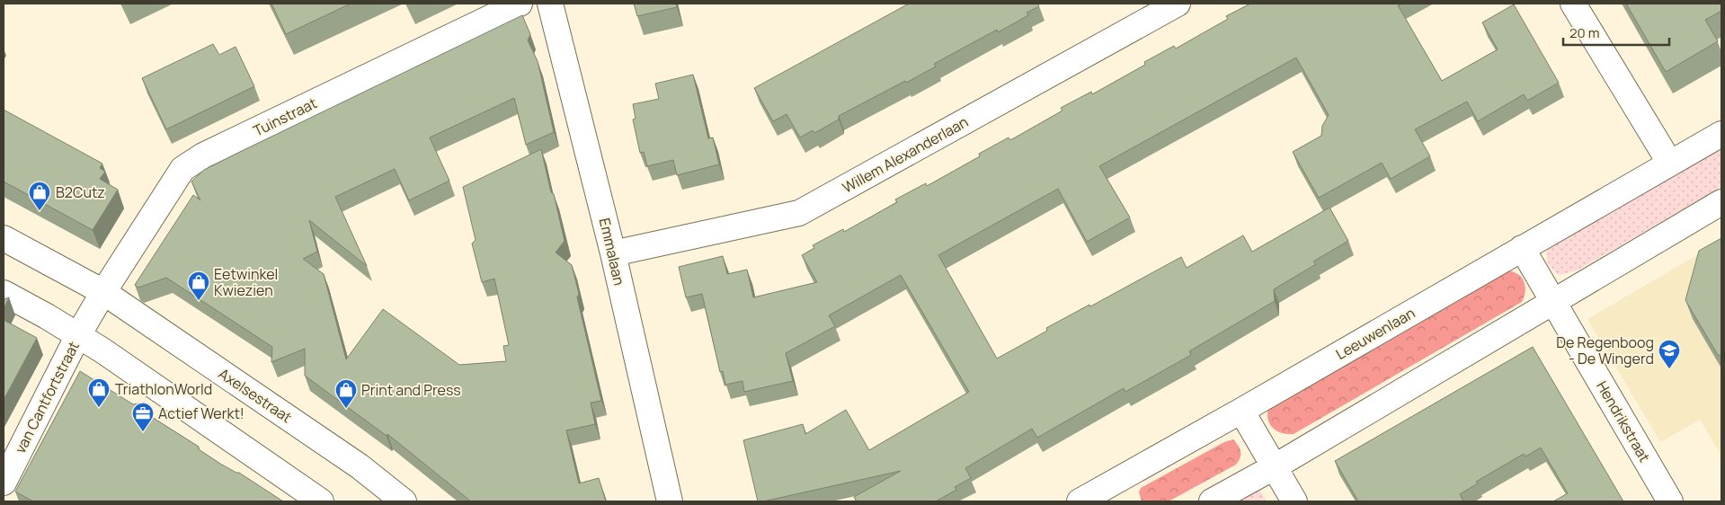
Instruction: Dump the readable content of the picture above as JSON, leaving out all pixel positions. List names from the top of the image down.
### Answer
{
  "streets": {
    "street": [
      "Tuinstraat",
      "Willem Alexanderlaan",
      "Emmalaan",
      "Leeuwenlaan",
      "Axelsestraat",
      "van Cantfortstraat",
      "Hendrikstraat"
    ]
  },
  "crossings": [
    ["Tuinstraat", "Axelsestraat"],
    ["Willem Alexanderlaan", "Emmalaan"],
    ["Leeuwenlaan", "Hendrikstraat"]
  ],
  "places": {
    "shop": [
      "B2Cutz",
      "Eetwinkel Kwiezien",
      "TriathlonWorld",
      "Print and Press"
    ],
    "school or university": ["De Regenboog - De Wingerd"],
    "office": ["Actief Werkt!"]
  },
  "scale_bar": "20 m"
}
